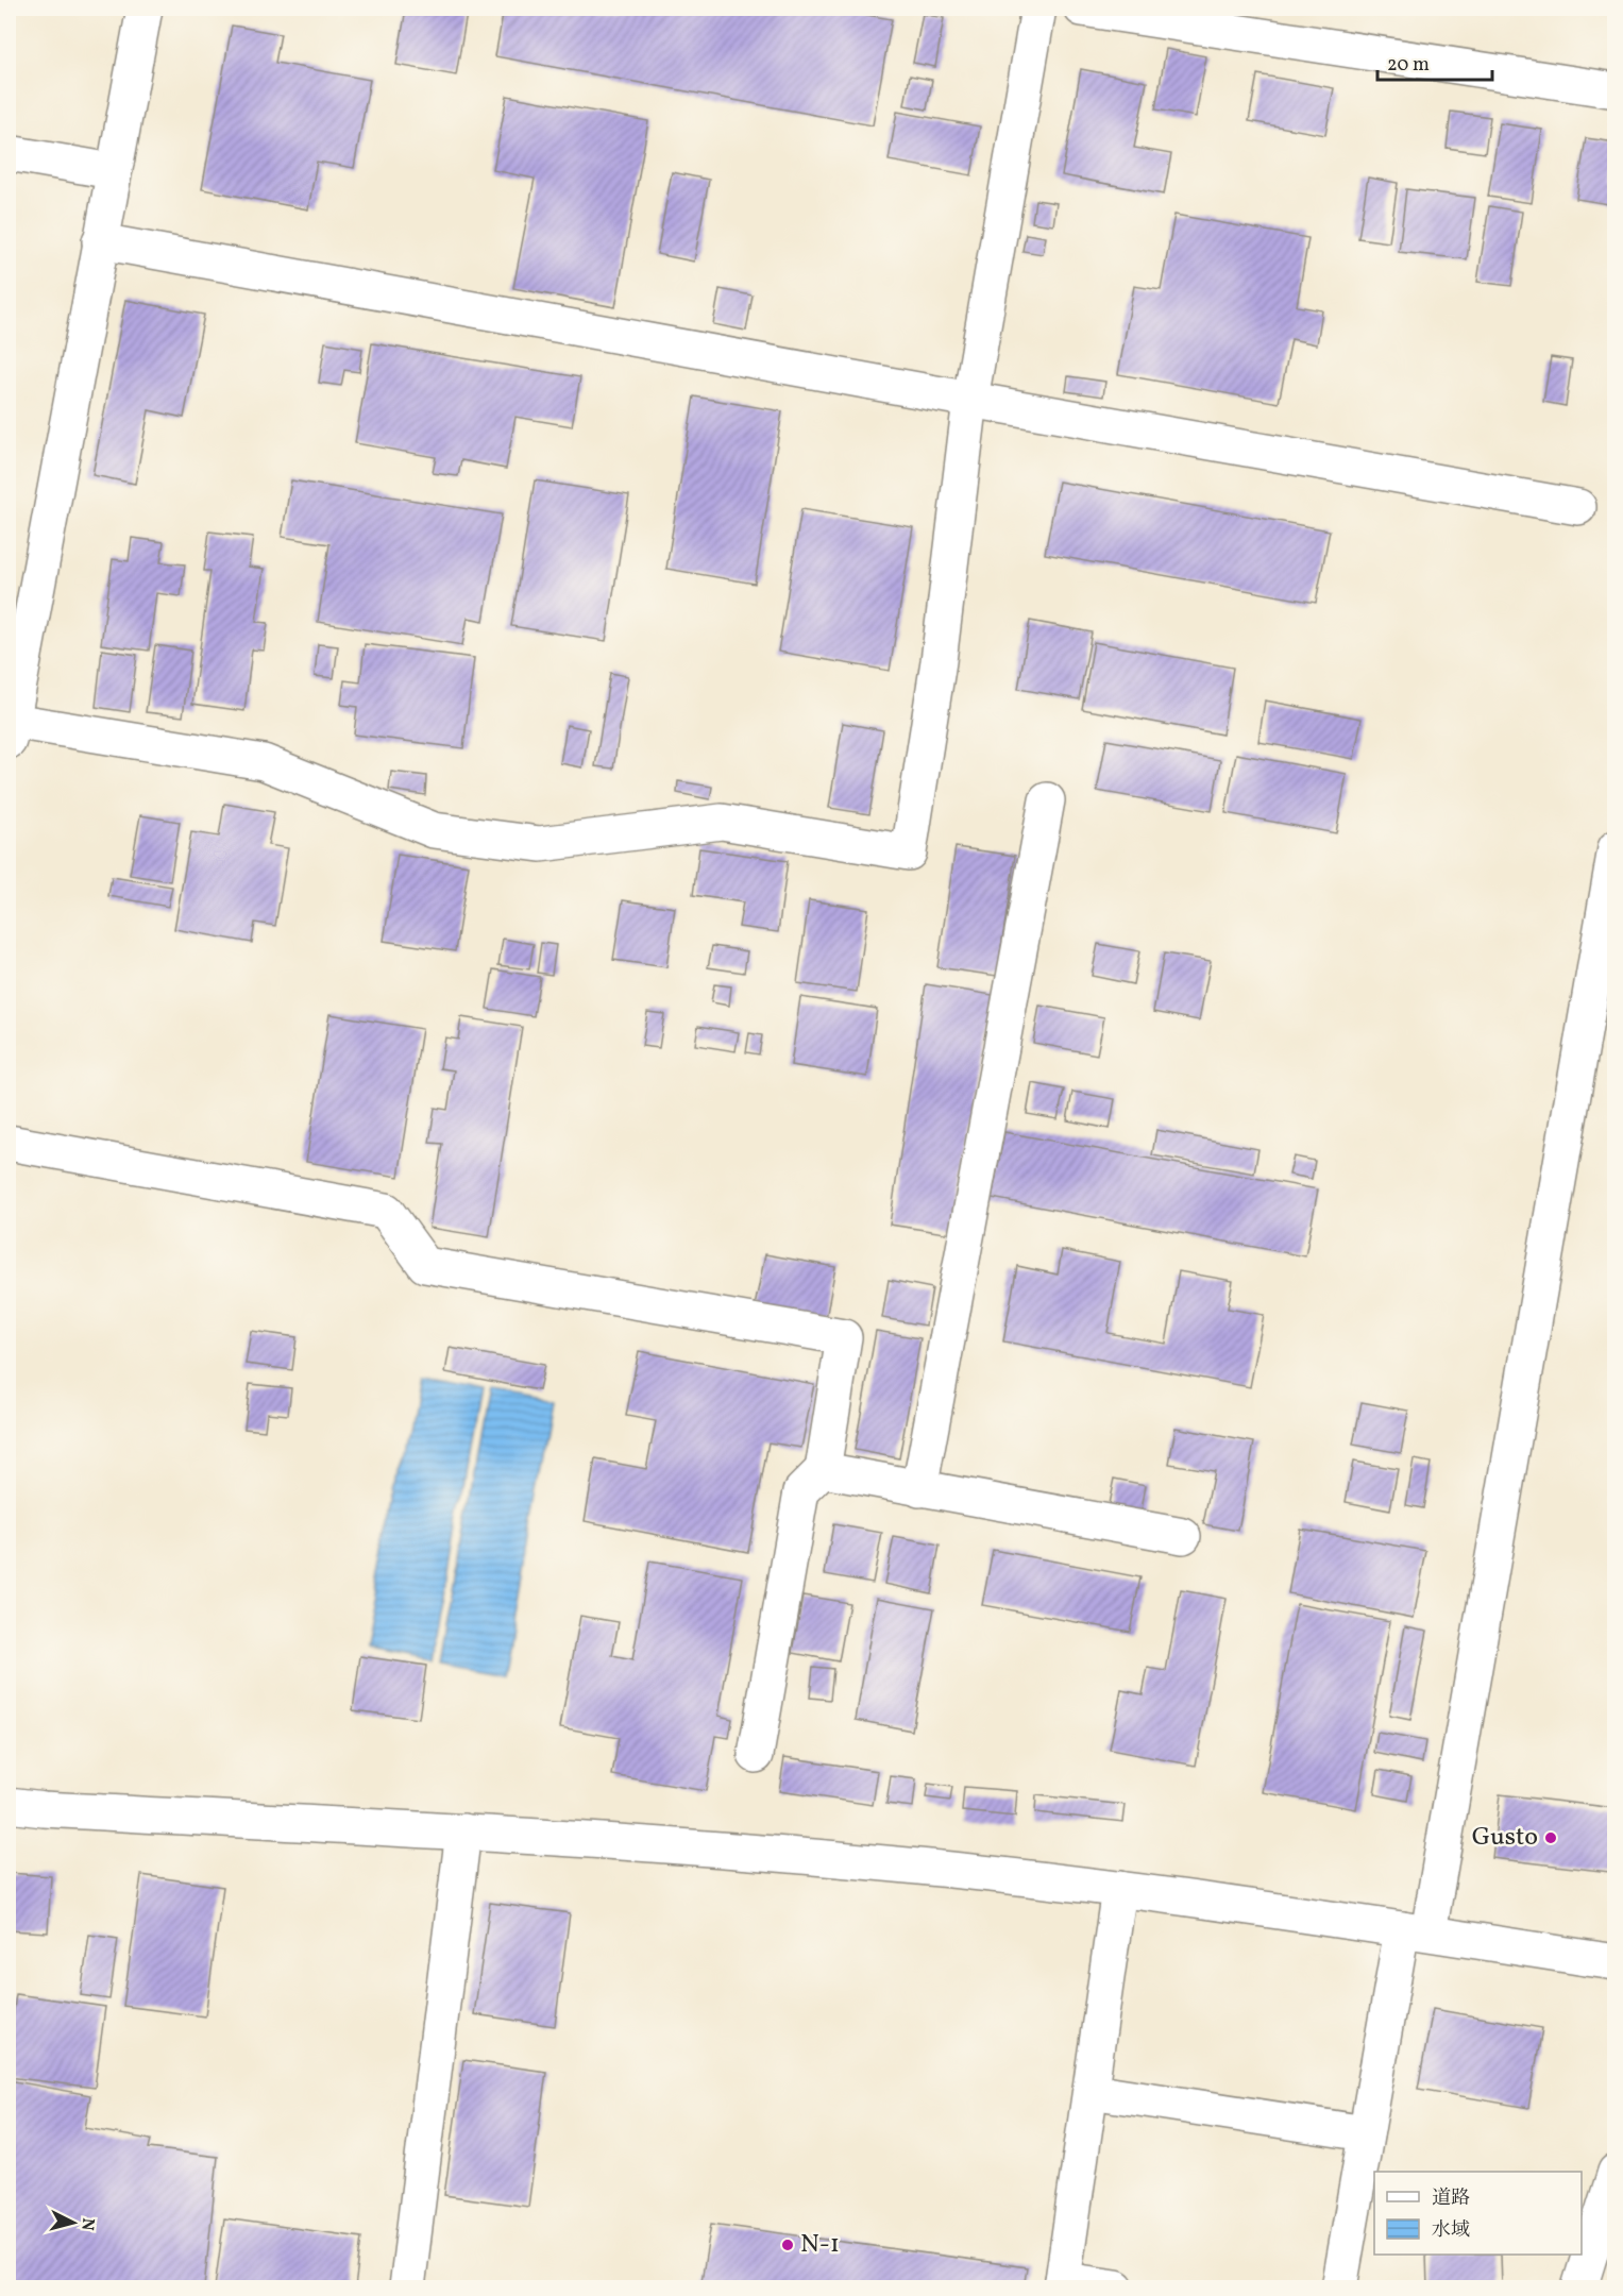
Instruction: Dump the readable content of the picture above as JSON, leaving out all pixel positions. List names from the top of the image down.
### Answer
{
  "places": ["Gusto", "N-1"],
  "legend": ["道路", "水域"],
  "scale_bar": "20 m",
  "north": "right"
}
